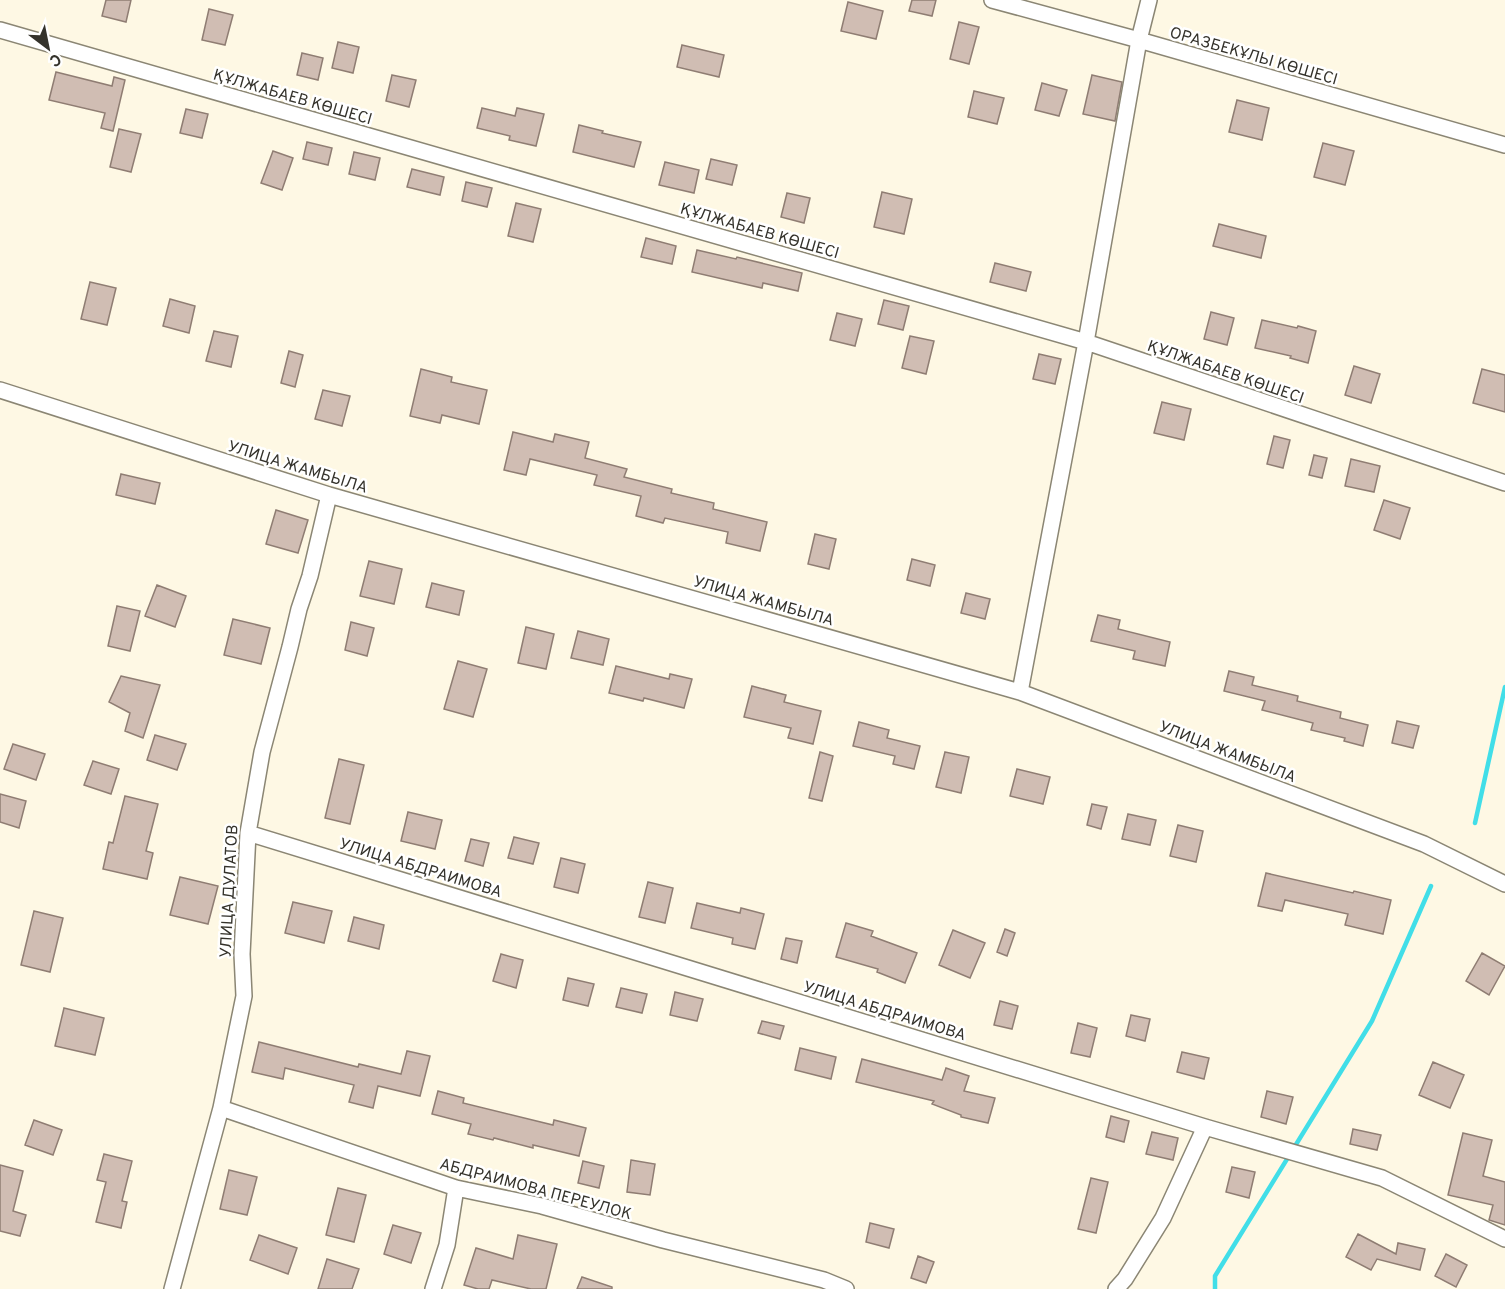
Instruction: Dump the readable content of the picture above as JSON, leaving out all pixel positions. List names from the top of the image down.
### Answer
{
  "streets": {
    "street": [
      "ОРАЗБЕКҰЛЫ КӨШЕСІ",
      "ҚҰЛЖАБАЕВ КӨШЕСІ",
      "УЛИЦА ЖАМБЫЛА",
      "УЛИЦА АБДРАИМОВА",
      "УЛИЦА ДУЛАТОВ",
      "АБДРАИМОВА ПЕРЕУЛОК"
    ]
  },
  "crossings": [
    ["УЛИЦА ЖАМБЫЛА", "УЛИЦА ДУЛАТОВ"],
    ["УЛИЦА АБДРАИМОВА", "УЛИЦА ДУЛАТОВ"],
    ["УЛИЦА ДУЛАТОВ", "АБДРАИМОВА ПЕРЕУЛОК"]
  ],
  "north": "bottom right"
}
